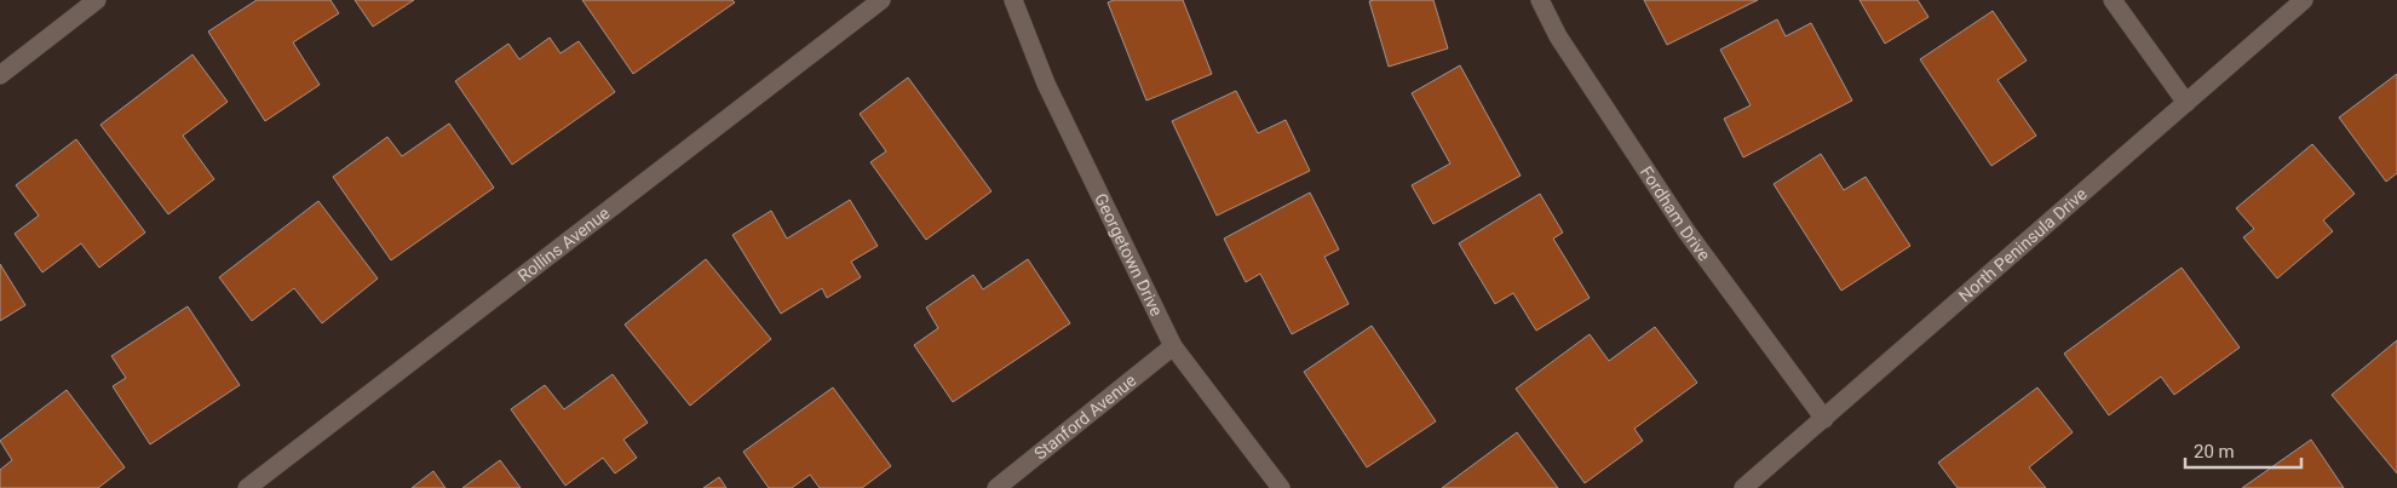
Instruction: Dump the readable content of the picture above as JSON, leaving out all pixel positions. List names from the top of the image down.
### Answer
{
  "streets": {
    "street": [
      "Fordham Drive",
      "Rollins Avenue",
      "North Peninsula Drive",
      "Georgetown Drive",
      "Stanford Avenue"
    ]
  },
  "crossings": [
    ["Fordham Drive", "North Peninsula Drive"],
    ["Georgetown Drive", "Stanford Avenue"]
  ],
  "scale_bar": "20 m"
}
